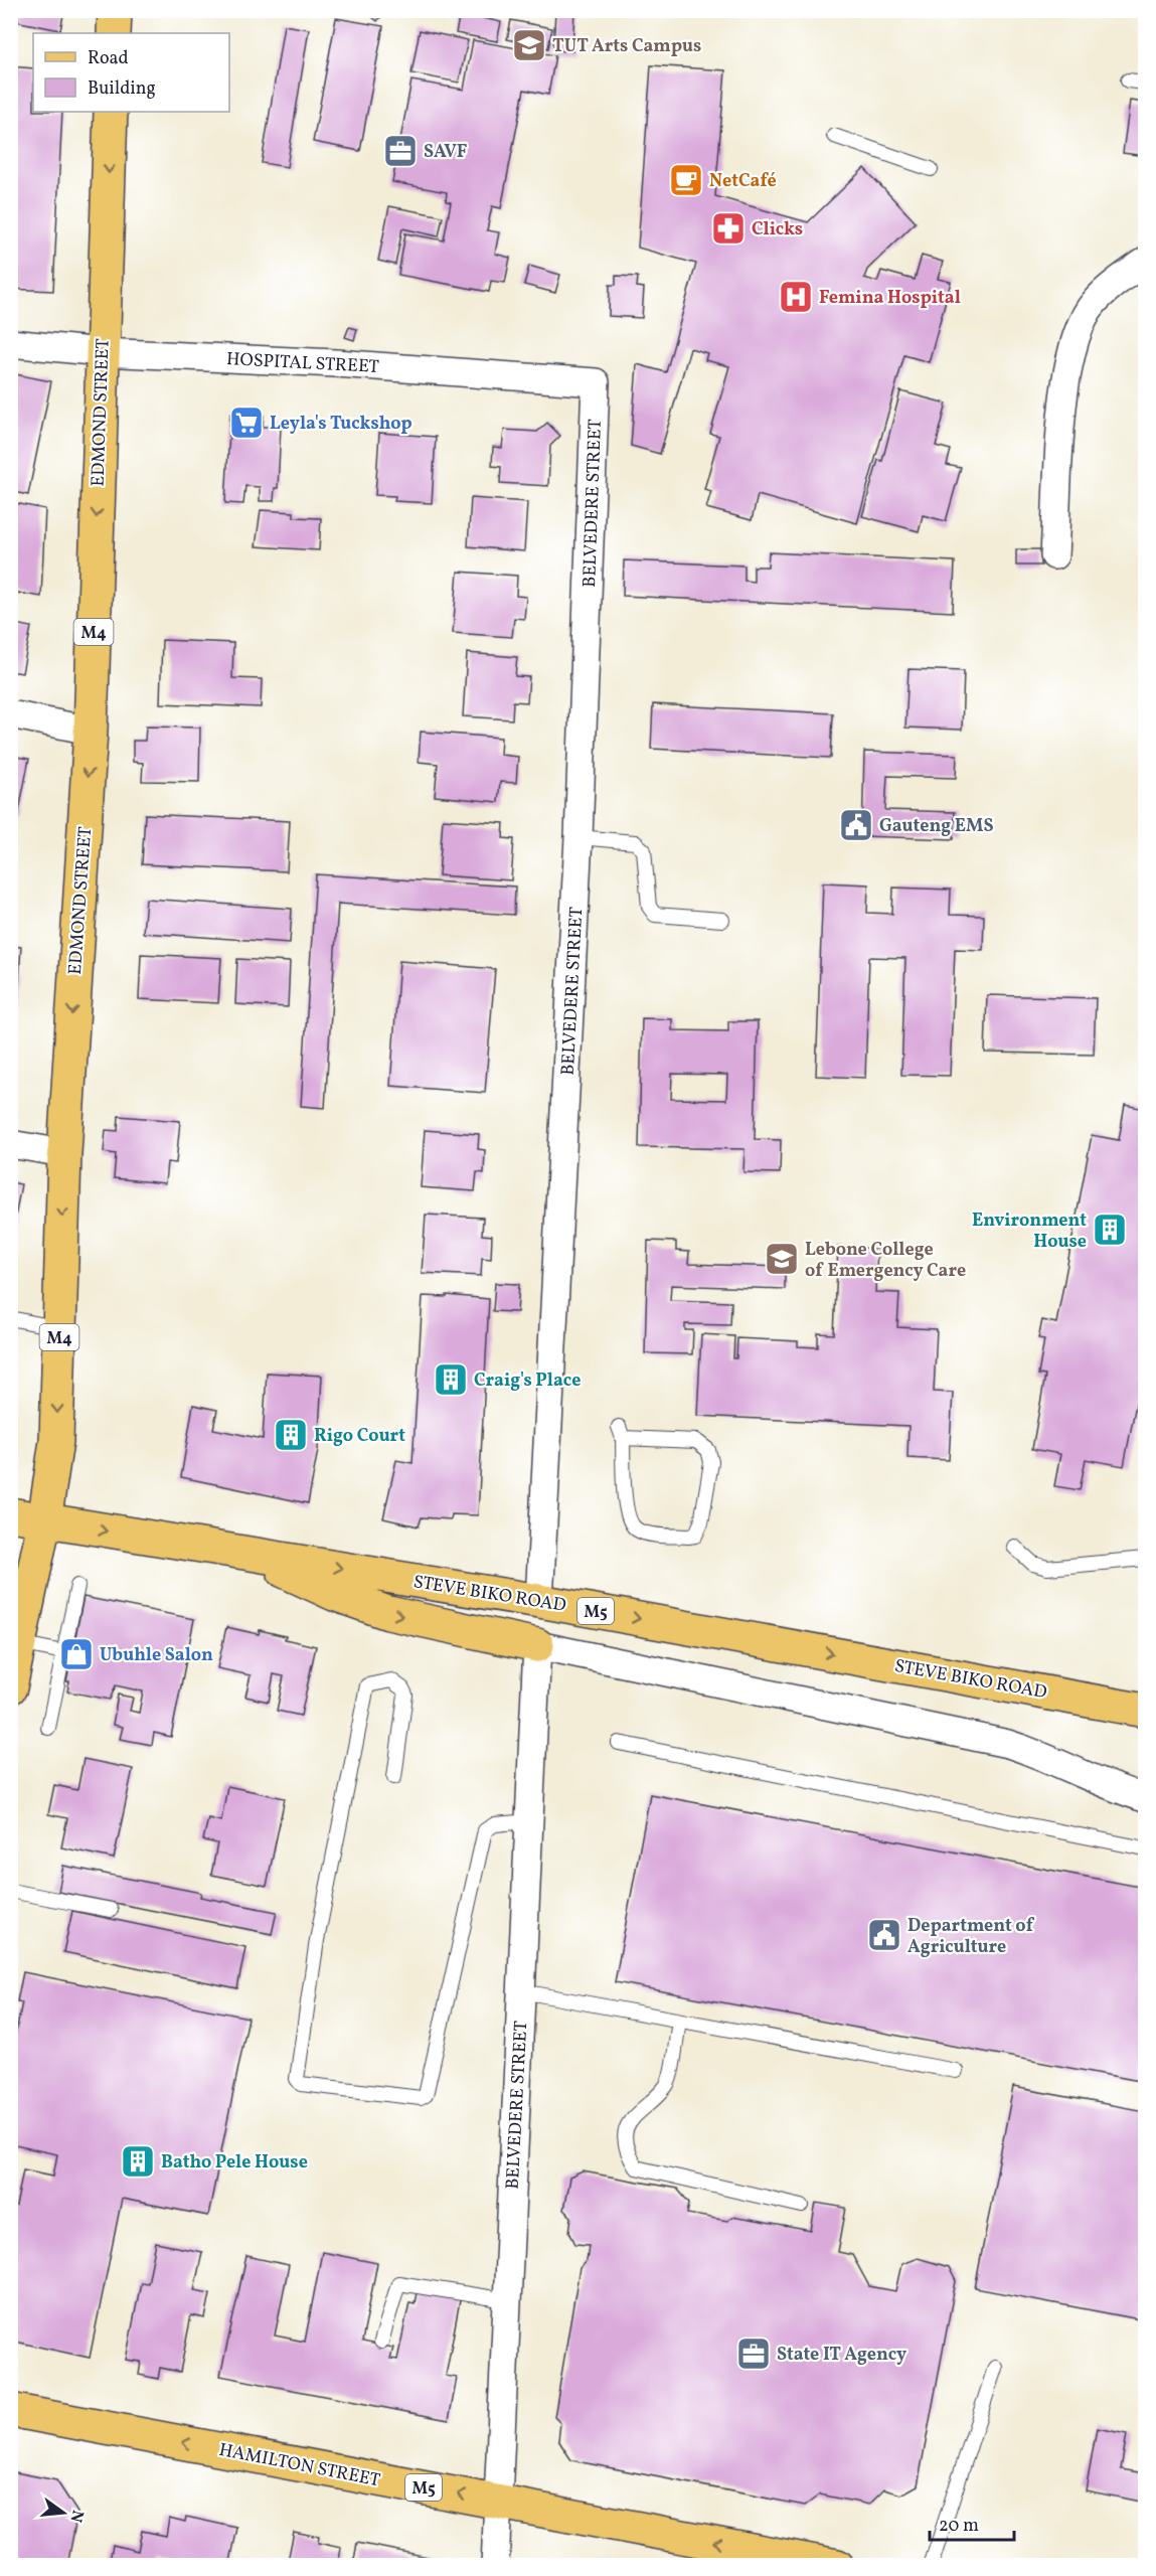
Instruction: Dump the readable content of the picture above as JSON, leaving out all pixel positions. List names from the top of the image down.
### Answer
{
  "streets": {
    "main road": [
      "EDMOND STREET",
      "M4",
      "STEVE BIKO ROAD",
      "M5",
      "HAMILTON STREET"
    ],
    "street": ["HOSPITAL STREET", "BELVEDERE STREET"]
  },
  "crossings": [
    ["HOSPITAL STREET", "EDMOND STREET"],
    ["HOSPITAL STREET", "BELVEDERE STREET"],
    ["EDMOND STREET", "STEVE BIKO ROAD"],
    ["BELVEDERE STREET", "STEVE BIKO ROAD"],
    ["BELVEDERE STREET", "HAMILTON STREET"]
  ],
  "one_way": ["EDMOND STREET", "STEVE BIKO ROAD", "HAMILTON STREET"],
  "places": {
    "school or university": ["TUT Arts Campus", "Lebone College of Emergency Care"],
    "office": ["SAVF", "State IT Agency"],
    "cafe": ["NetCafé"],
    "pharmacy": ["Clicks"],
    "hospital": ["Femina Hospital"],
    "supermarket": ["Leyla's Tuckshop"],
    "public building": ["Gauteng EMS", "Department of Agriculture"],
    "building": [
      "Environment House",
      "Craig's Place",
      "Rigo Court",
      "Batho Pele House"
    ],
    "shop": ["Ubuhle Salon"]
  },
  "legend": ["Road", "Building"],
  "scale_bar": "20 m",
  "north": "right"
}
